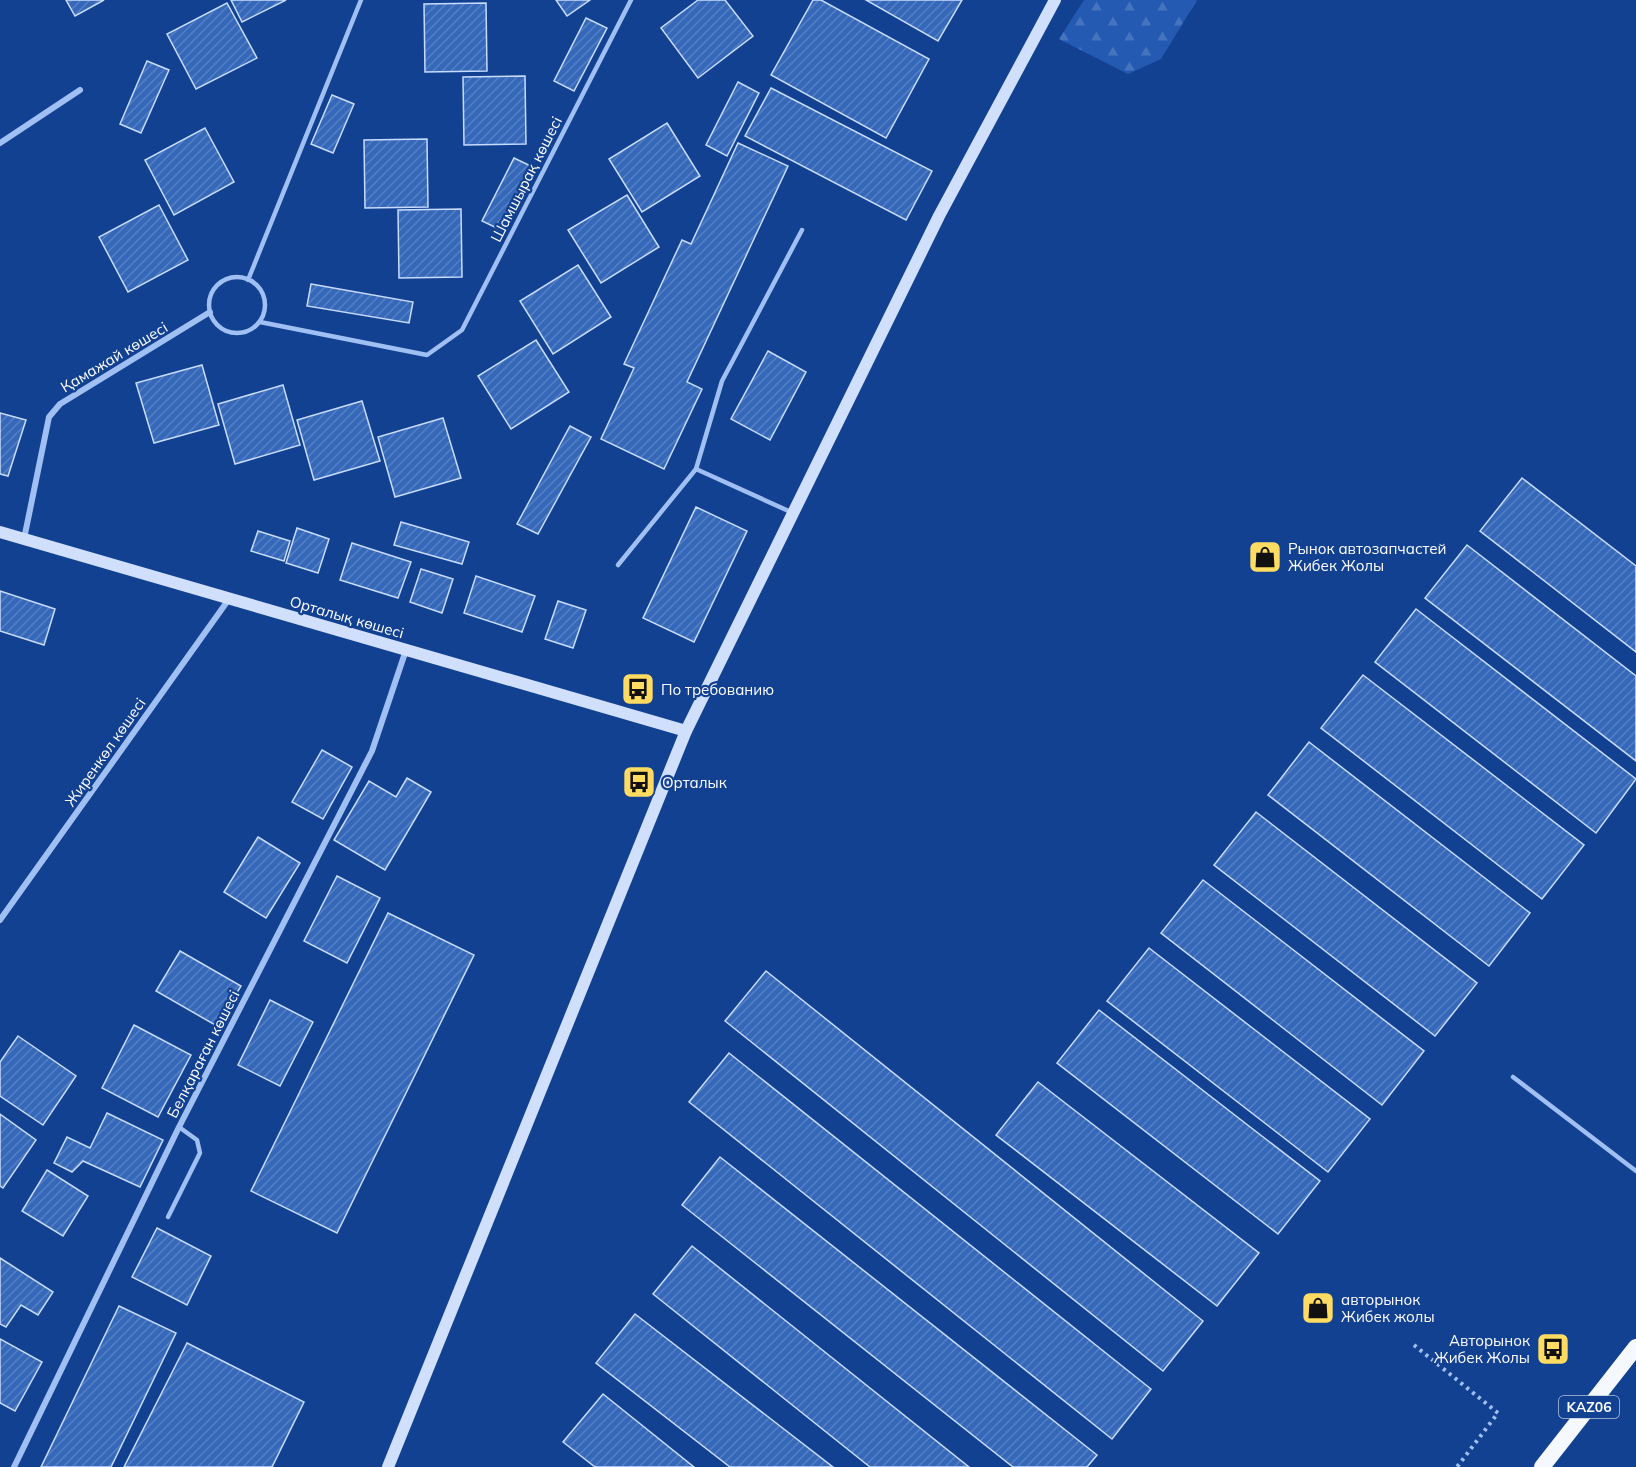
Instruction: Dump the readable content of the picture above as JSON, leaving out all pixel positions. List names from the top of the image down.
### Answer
{
  "streets": {
    "highway": ["KАZ06"],
    "main road": ["Орталық көшесі"],
    "street": ["Қамажай көшесі", "Жиренкөл көшесі", "Белқараған көшесі"],
    "lane": ["Шамшырақ көшесі"]
  },
  "crossings": [
    ["Шамшырақ көшесі", "Қамажай көшесі"],
    ["Қамажай көшесі", "Орталық көшесі"],
    ["Орталық көшесі", "Жиренкөл көшесі"],
    ["Орталық көшесі", "Белқараған көшесі"]
  ],
  "places": {
    "shop": ["Рынок автозапчастей Жибек Жолы", "авторынок Жибек жолы"],
    "bus stop": ["По требованию", "Орталык", "Авторынок Жибек Жолы"]
  }
}
